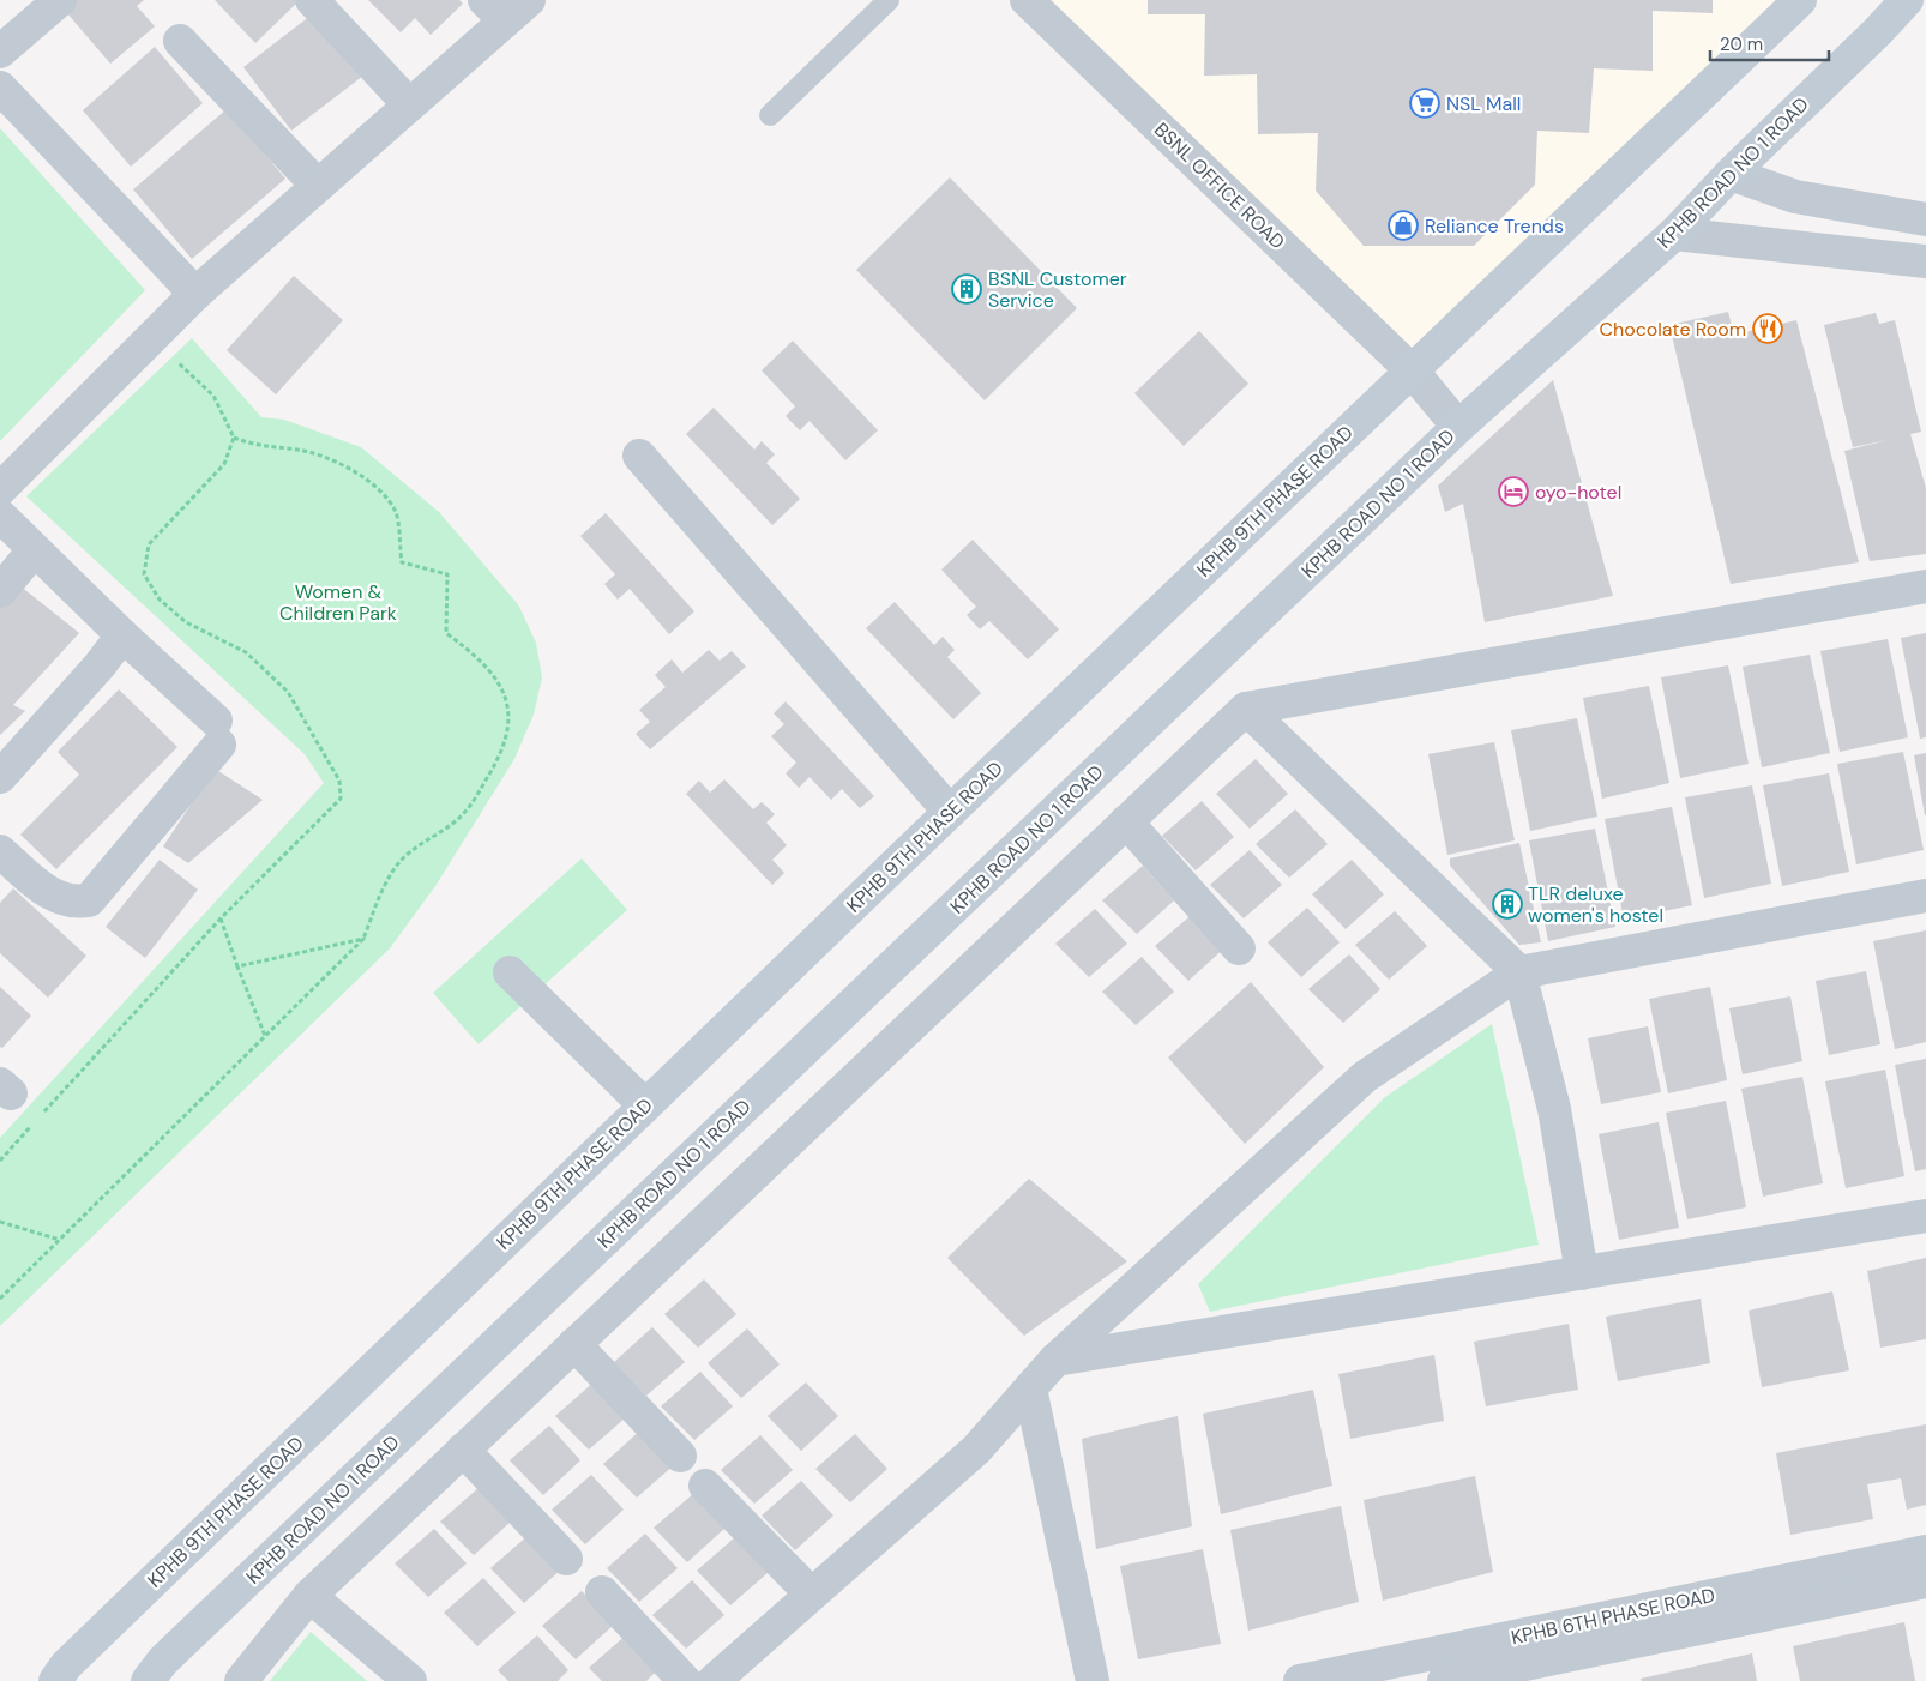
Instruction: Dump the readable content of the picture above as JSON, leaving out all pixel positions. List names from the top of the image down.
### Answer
{
  "streets": {
    "main road": ["KPHB ROAD NO 1 ROAD", "KPHB 9TH PHASE ROAD"],
    "street": ["BSNL OFFICE ROAD", "KPHB 6TH PHASE ROAD"]
  },
  "crossings": [
    ["KPHB ROAD NO 1 ROAD", "BSNL OFFICE ROAD"],
    ["BSNL OFFICE ROAD", "KPHB 9TH PHASE ROAD"]
  ],
  "parks": ["Women & Children Park"],
  "places": {
    "supermarket": ["NSL Mall"],
    "shop": ["Reliance Trends"],
    "building": ["BSNL Customer Service", "TLR deluxe women's hostel"],
    "restaurant": ["Chocolate Room"],
    "hotel": ["oyo-hotel"]
  },
  "scale_bar": "20 m"
}
